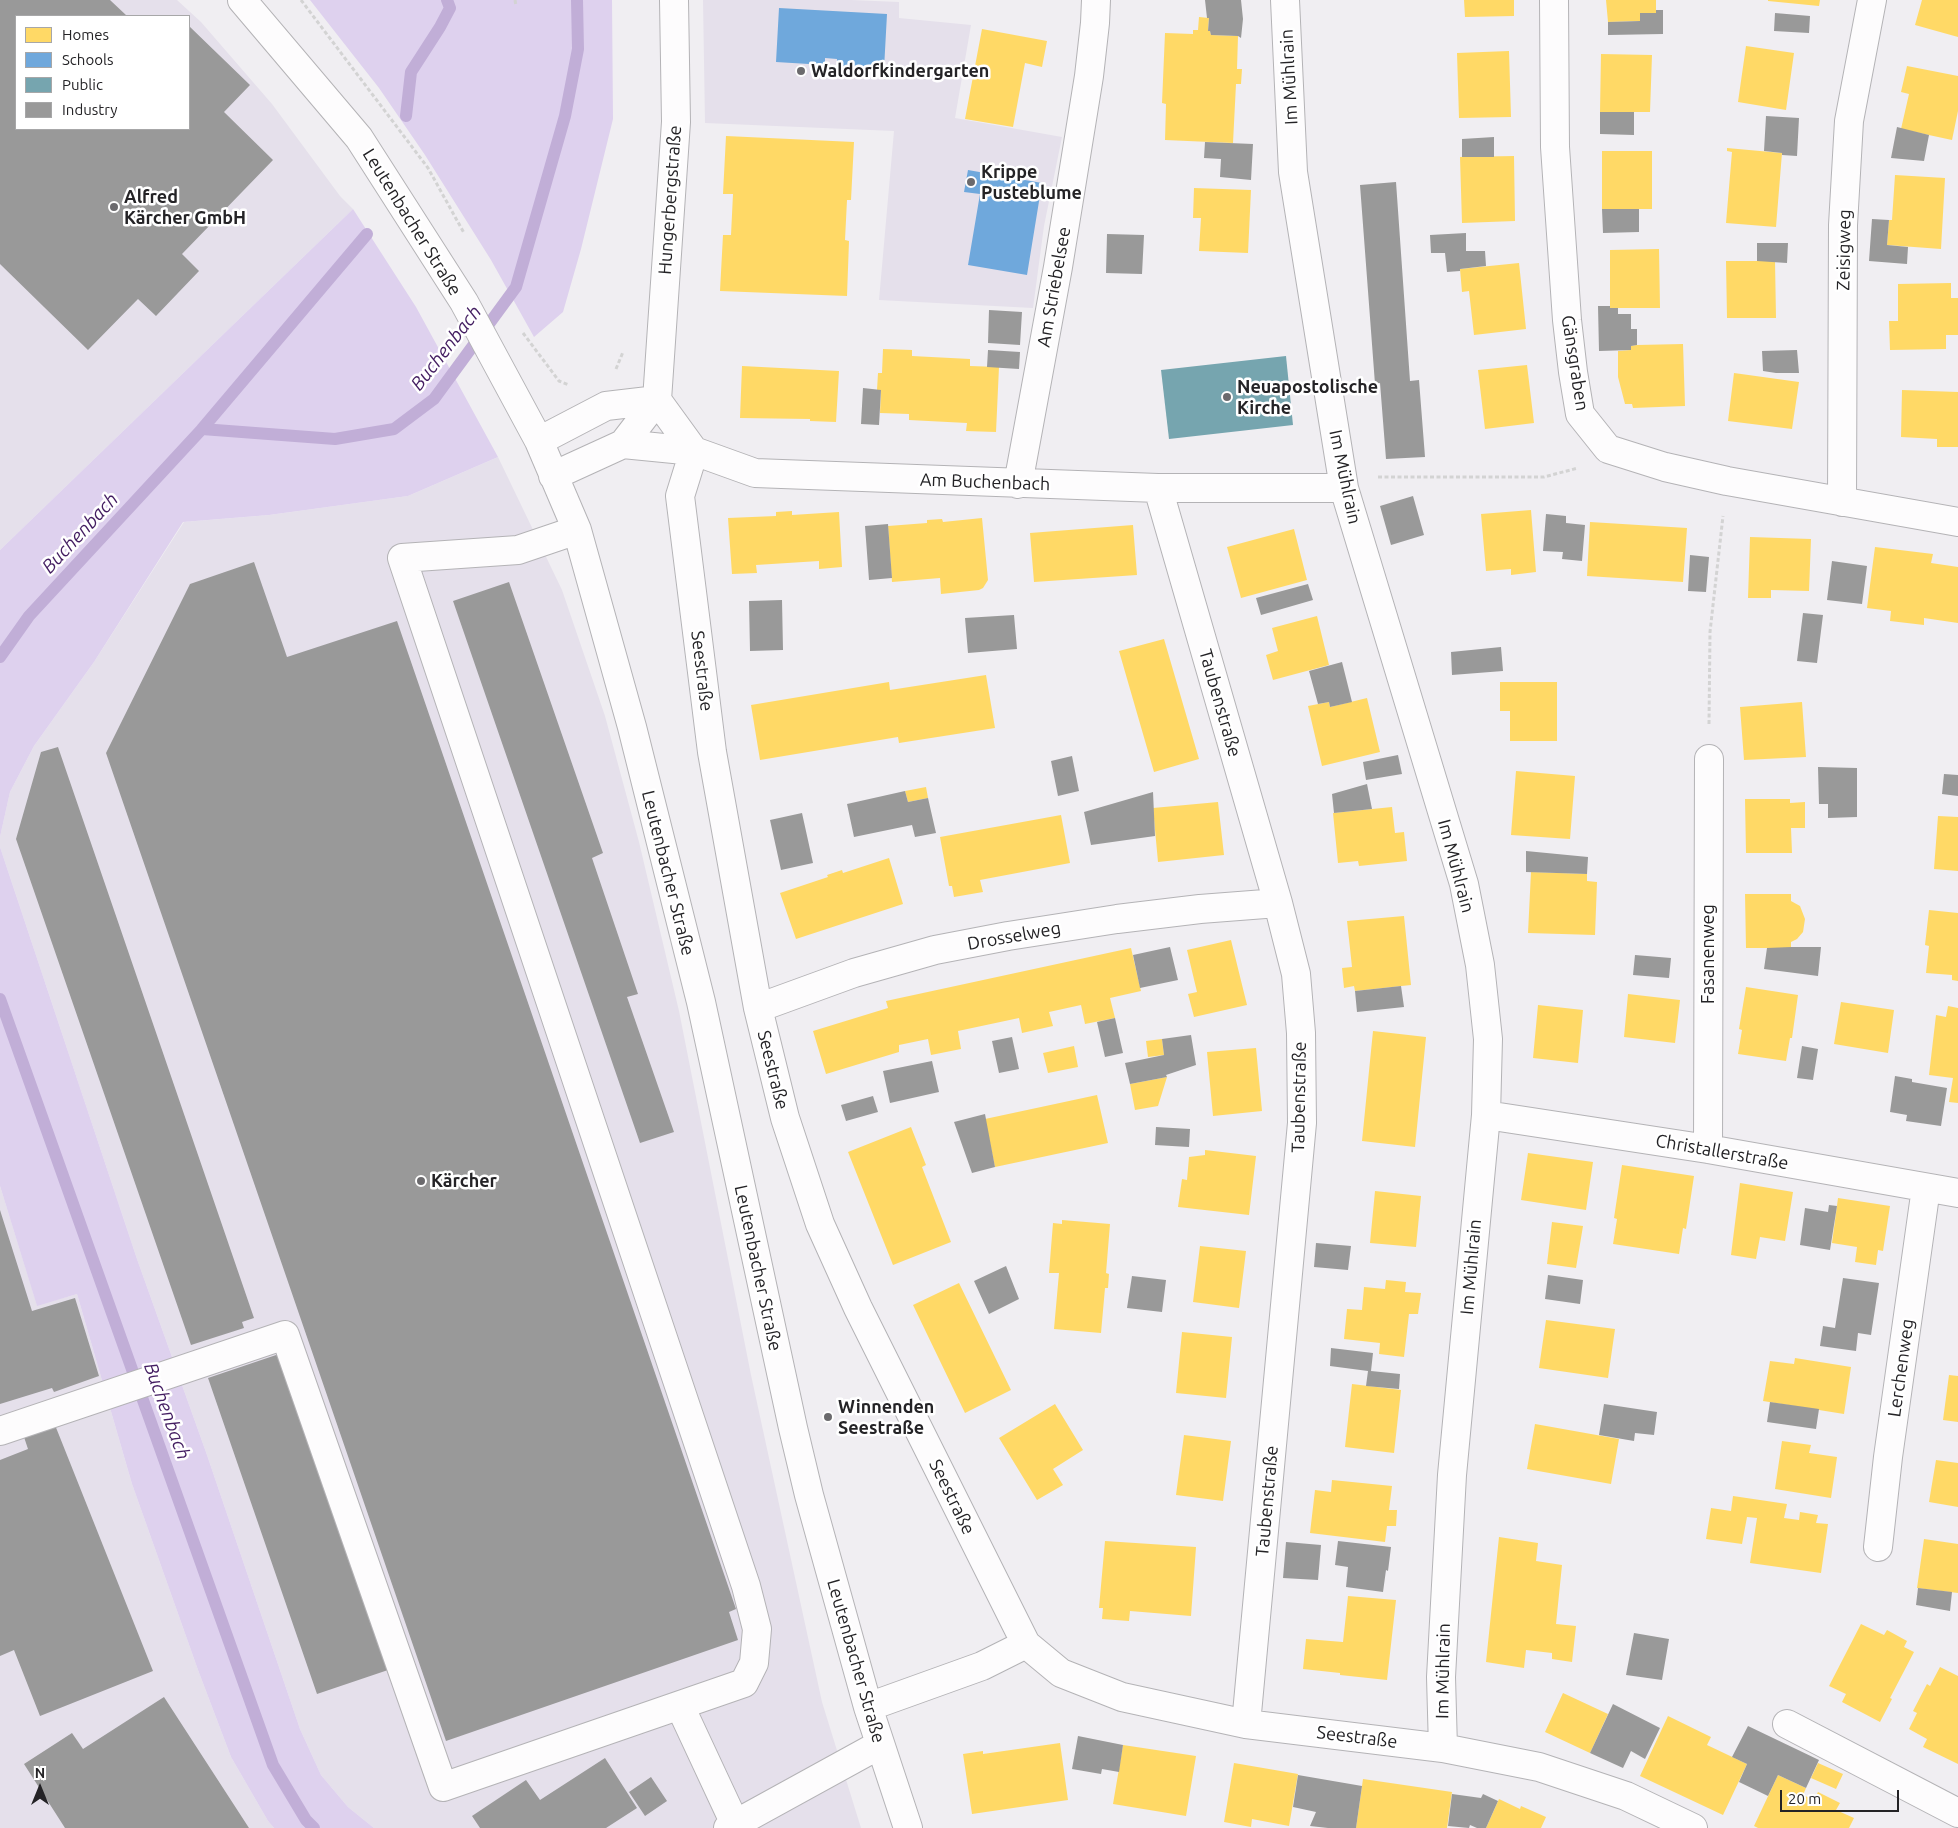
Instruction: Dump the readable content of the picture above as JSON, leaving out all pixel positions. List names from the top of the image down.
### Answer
{
  "streets": {
    "street": [
      "Im Mühlrain",
      "Hungerbergstraße",
      "Leutenbacher Straße",
      "Zeisigweg",
      "Am Striebelsee",
      "Gänsgraben",
      "Am Buchenbach",
      "Seestraße",
      "Taubenstraße",
      "Drosselweg",
      "Fasanenweg",
      "Christallerstraße",
      "Lerchenweg"
    ]
  },
  "crossings": [
    ["Im Mühlrain", "Am Buchenbach"],
    ["Im Mühlrain", "Seestraße"],
    ["Im Mühlrain", "Christallerstraße"],
    ["Zeisigweg", "Gänsgraben"],
    ["Am Striebelsee", "Am Buchenbach"],
    ["Am Buchenbach", "Seestraße"],
    ["Am Buchenbach", "Taubenstraße"],
    ["Seestraße", "Taubenstraße"],
    ["Seestraße", "Drosselweg"],
    ["Taubenstraße", "Drosselweg"],
    ["Fasanenweg", "Christallerstraße"],
    ["Christallerstraße", "Lerchenweg"]
  ],
  "water": ["Buchenbach"],
  "places": [
    "Waldorfkindergarten",
    "Krippe Pusteblume",
    "Alfred Kärcher GmbH",
    "Neuapostolische Kirche",
    "Kärcher",
    "Winnenden Seestraße"
  ],
  "legend": [
    "Homes",
    "Schools",
    "Public",
    "Industry"
  ],
  "scale_bar": "20 m",
  "north": "top"
}
